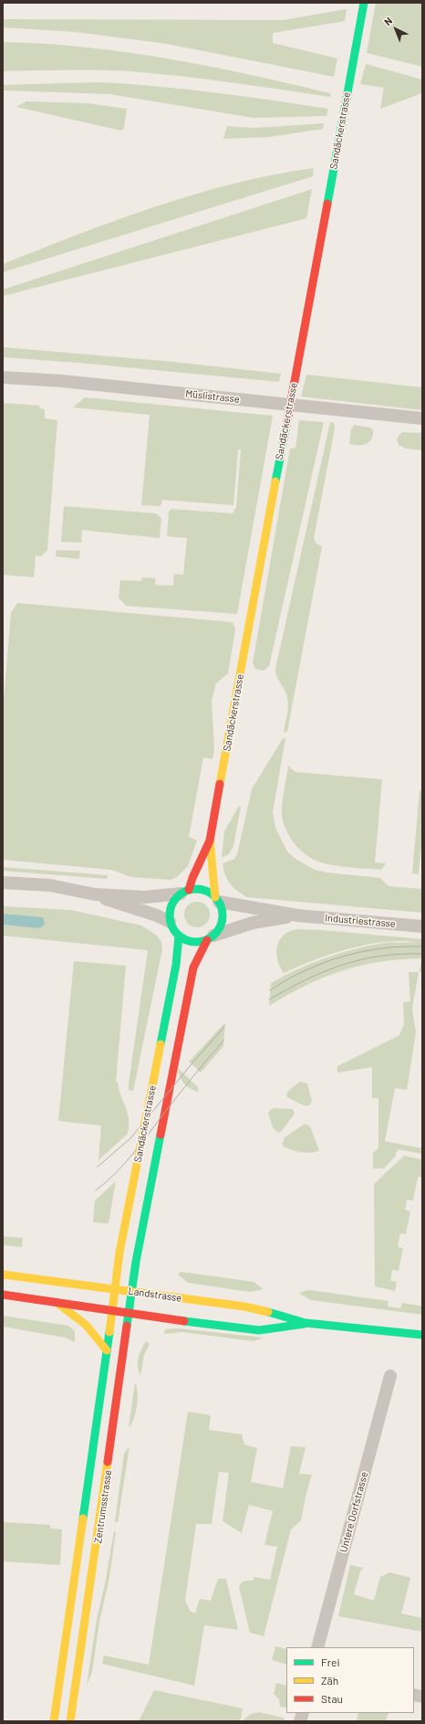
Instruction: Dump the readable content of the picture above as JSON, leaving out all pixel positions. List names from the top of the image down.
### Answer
{
  "streets": {
    "street": [
      "Sandäckerstrasse",
      "Müslistrasse",
      "Industriestrasse",
      "Landstrasse",
      "Zentrumsstrasse",
      "Untere Dorfstrasse"
    ]
  },
  "crossings": [
    ["Sandäckerstrasse", "Industriestrasse"],
    ["Sandäckerstrasse", "Landstrasse"],
    ["Sandäckerstrasse", "Zentrumsstrasse"],
    ["Landstrasse", "Zentrumsstrasse"]
  ],
  "legend": ["Frei", "Zäh", "Stau"],
  "north": "top left"
}
